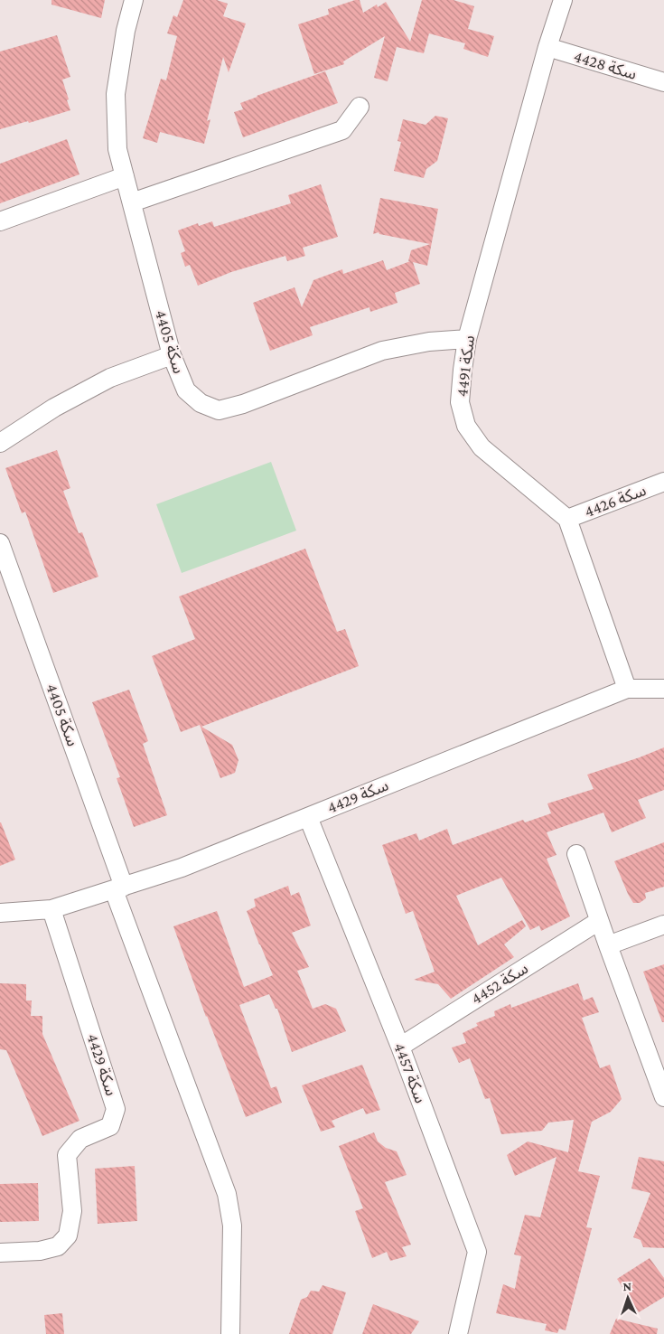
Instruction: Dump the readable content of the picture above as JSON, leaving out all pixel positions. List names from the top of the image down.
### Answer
{
  "streets": {
    "street": [
      "سكة 4428",
      "سكة 4405",
      "سكة 4491",
      "سكة 4426",
      "سكة 4429",
      "سكة 4452",
      "سكة 4457"
    ]
  },
  "crossings": [
    ["سكة 4428", "سكة 4491"],
    ["سكة 4405", "سكة 4491"],
    ["سكة 4405", "سكة 4429"],
    ["سكة 4491", "سكة 4426"],
    ["سكة 4429", "سكة 4457"],
    ["سكة 4452", "سكة 4457"]
  ],
  "north": "top"
}
